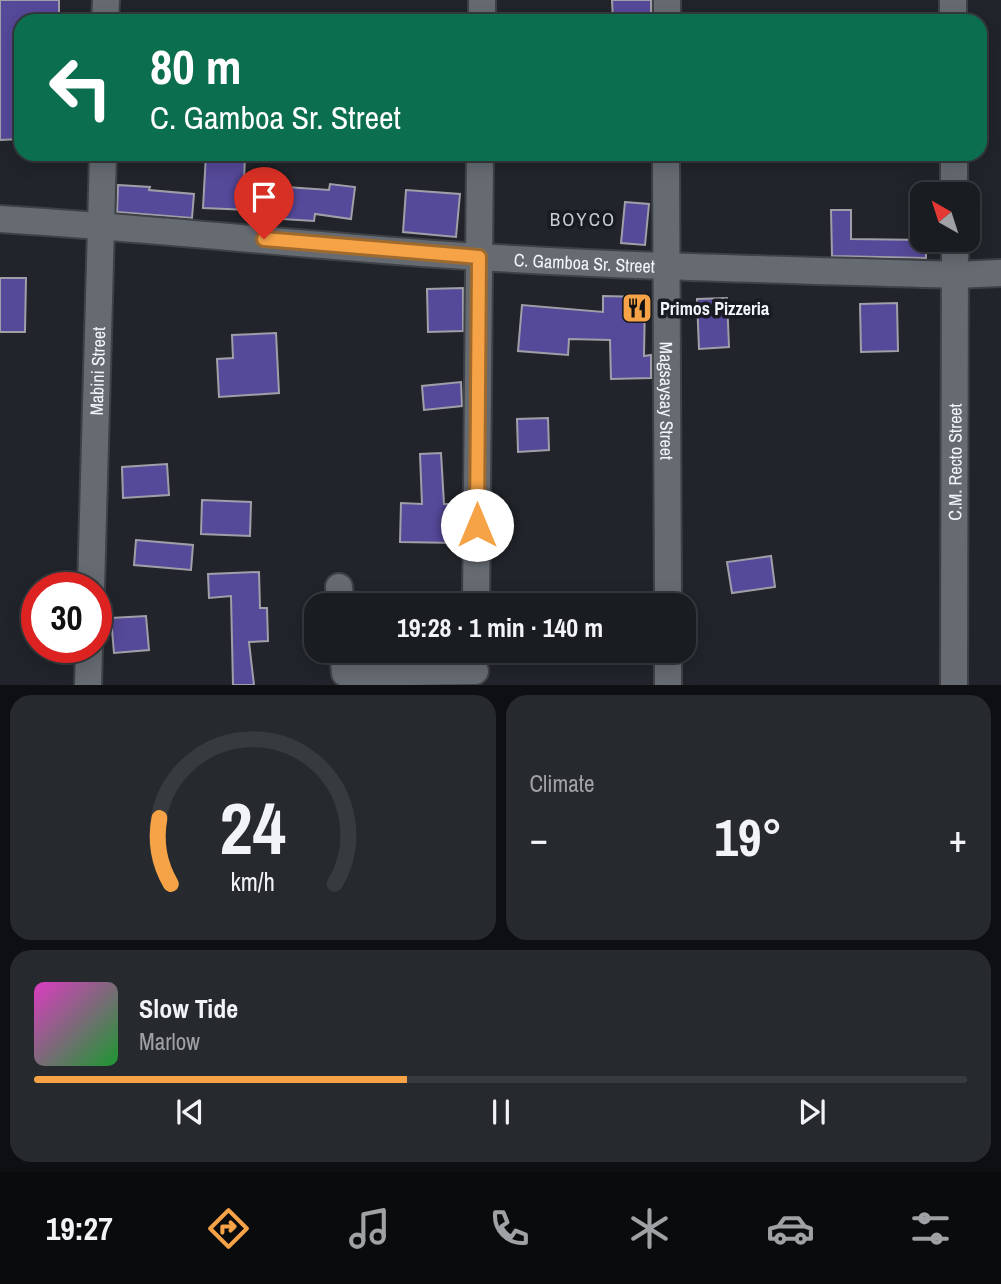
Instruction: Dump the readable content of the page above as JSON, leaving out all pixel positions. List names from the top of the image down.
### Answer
{
  "streets": {
    "street": [
      "C. Gamboa Sr. Street",
      "Mabini Street",
      "Magsaysay Street",
      "C.M. Recto Street"
    ]
  },
  "crossings": [
    ["C. Gamboa Sr. Street", "Mabini Street"],
    ["C. Gamboa Sr. Street", "Magsaysay Street"],
    ["C. Gamboa Sr. Street", "C.M. Recto Street"]
  ],
  "districts": ["BOYCO"],
  "places": {
    "restaurant": ["Primos Pizzeria"]
  },
  "north": "top left",
  "page": {
    "turn": ["80 m", "C. Gamboa Sr. Street"],
    "limit": "30",
    "trip": "19:28 · 1 min · 140 m",
    "tile": "Climate",
    "heat": ["−", "19°", "+"],
    "song": ["Slow Tide", "Marlow"],
    "tabs": "19:27",
    "gauge": ["24", "km/h"]
  }
}
